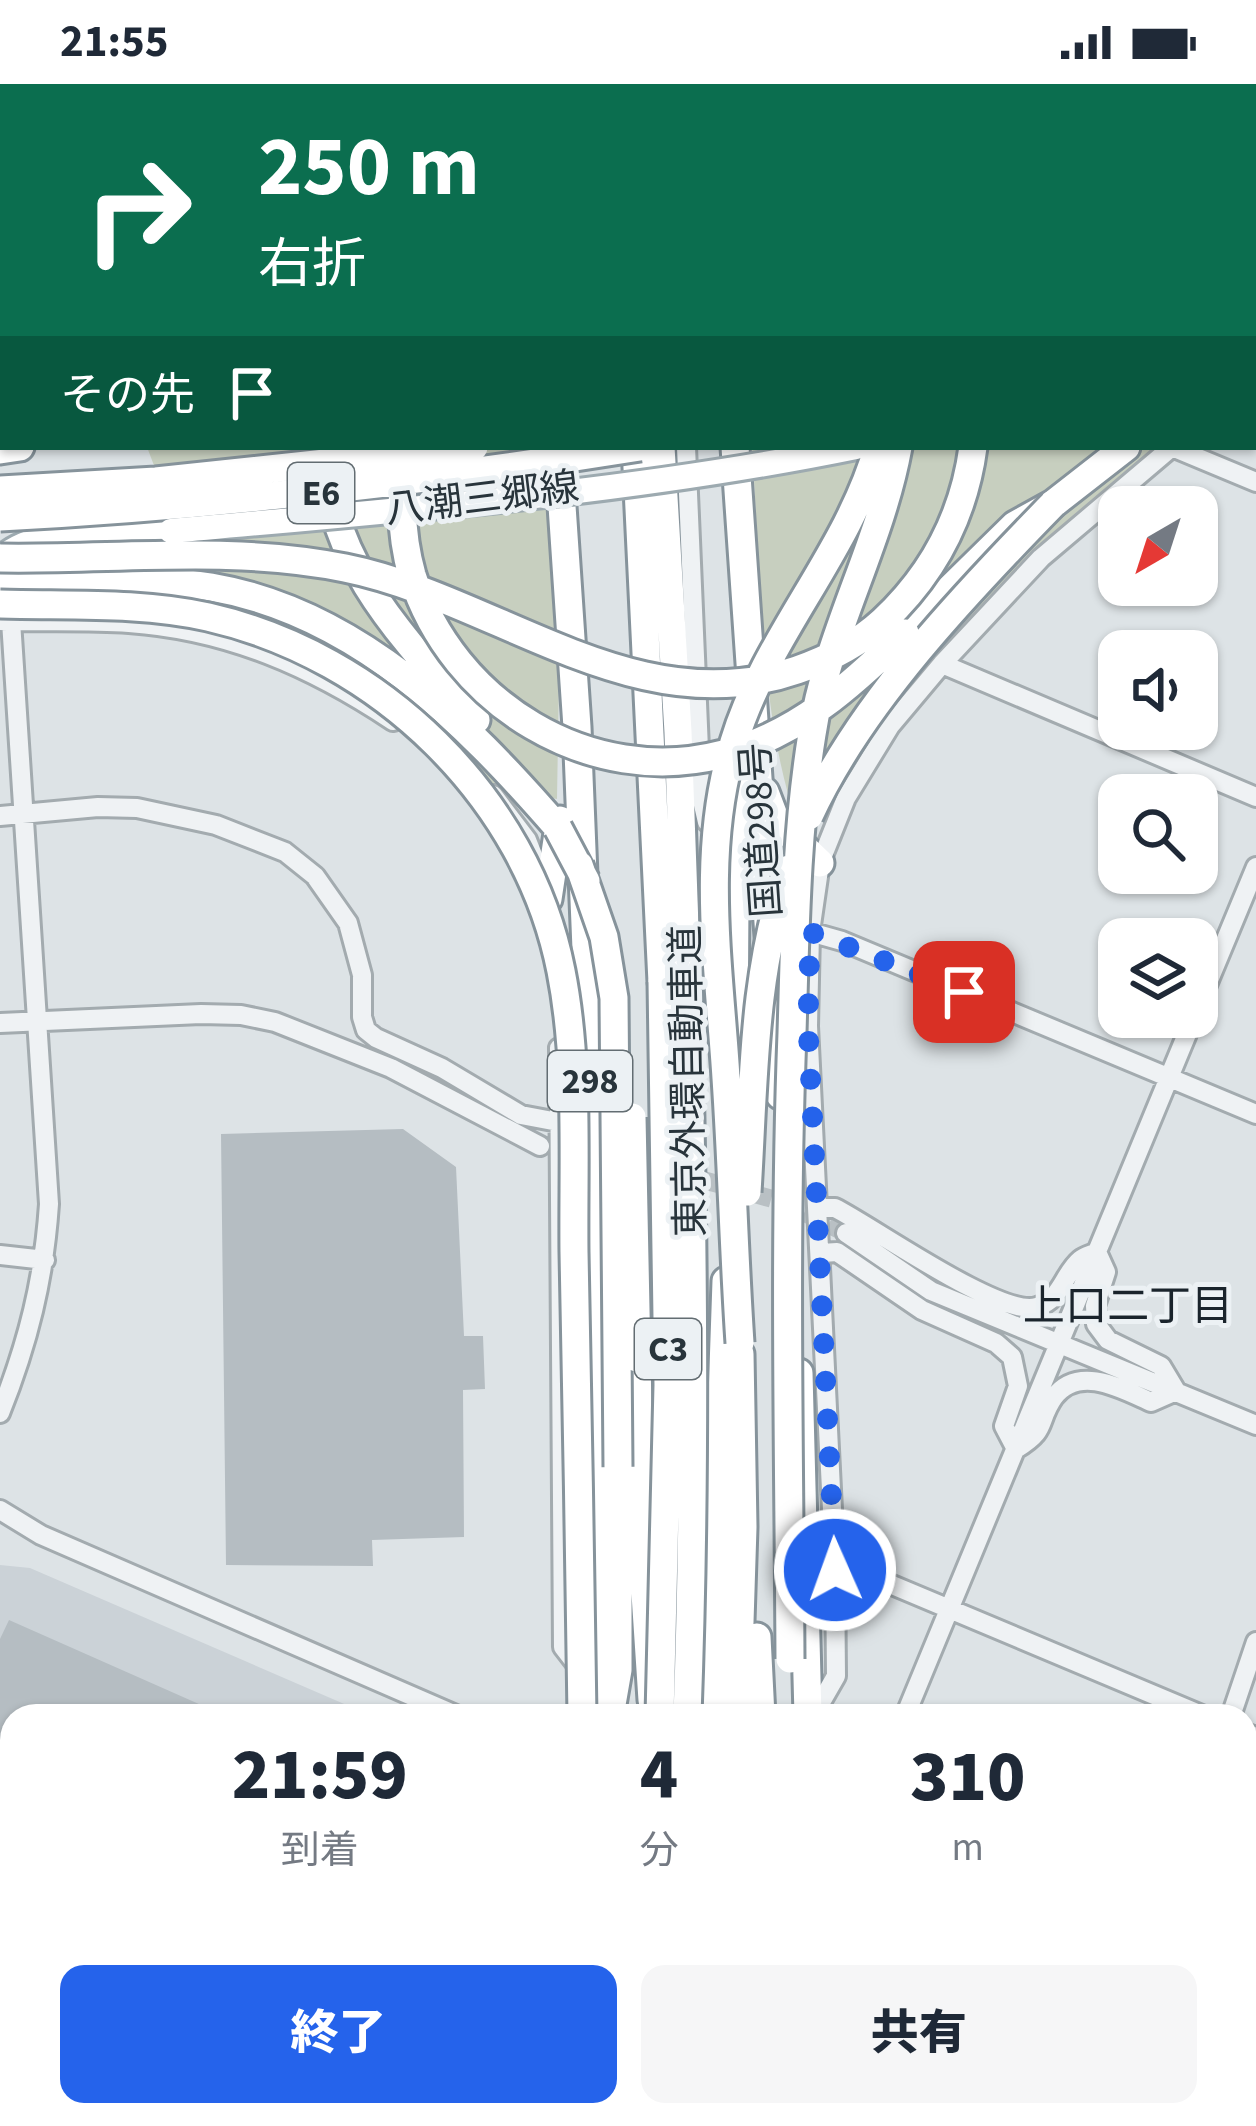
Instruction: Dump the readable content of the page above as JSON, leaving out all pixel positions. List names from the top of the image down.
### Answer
{
  "streets": {
    "highway": [
      "E6",
      "国道298号",
      "298",
      "東京外環自動車道",
      "C3"
    ],
    "main road": ["八潮三郷線"]
  },
  "districts": ["上口二丁目"],
  "north": "bottom left",
  "page": {
    "status": "21:55",
    "turn": ["250 m", "右折"],
    "then": "その先",
    "eta": [
      "21:59",
      "到着",
      "4",
      "分",
      "310",
      "m"
    ],
    "buttons": ["終了", "共有"]
  }
}
